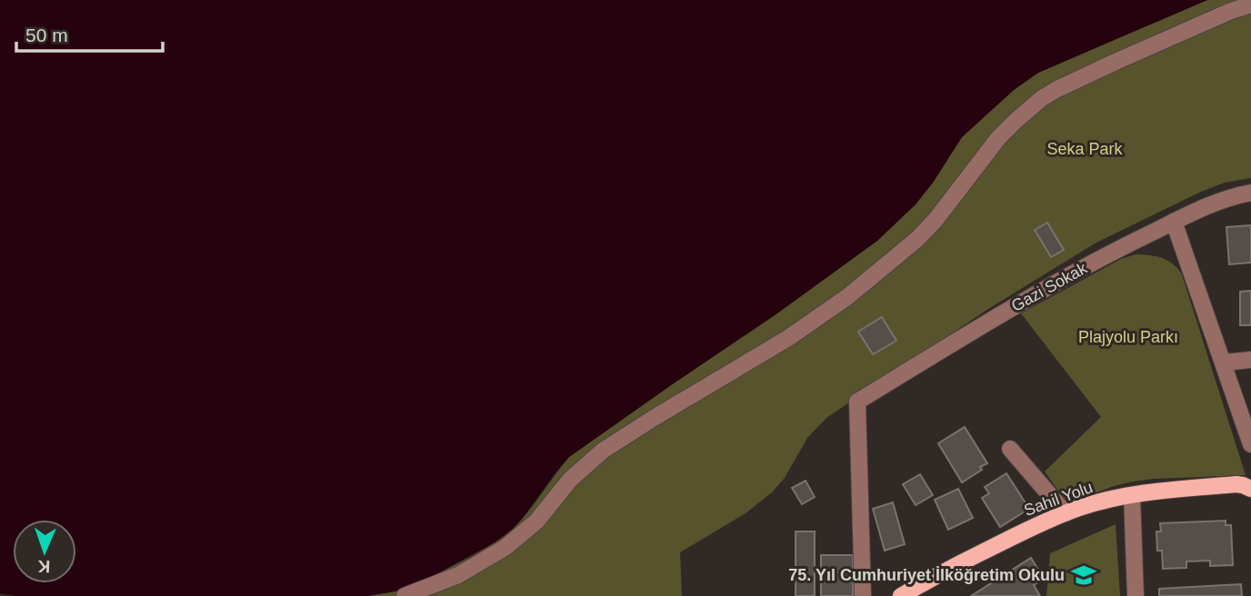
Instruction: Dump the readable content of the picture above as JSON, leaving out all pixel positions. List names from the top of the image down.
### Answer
{
  "streets": {
    "main road": ["Sahil Yolu"],
    "street": ["Gazi Sokak"]
  },
  "parks": ["Seka Park", "Plajyolu Parkı"],
  "places": {
    "school or university": ["75. Yıl Cumhuriyet İlköğretim Okulu"]
  },
  "scale_bar": "50 m",
  "north": "bottom"
}
